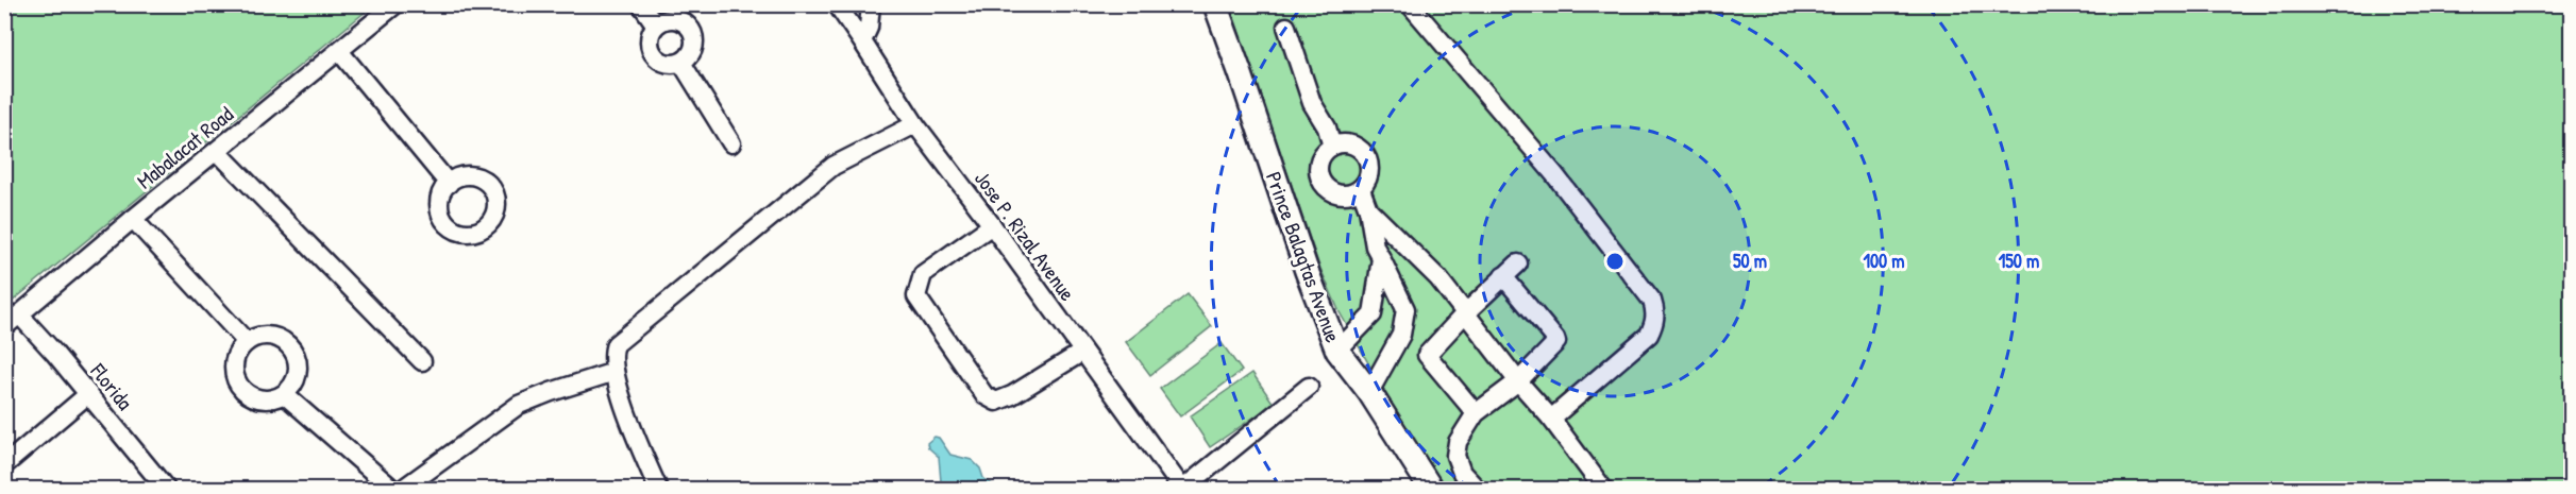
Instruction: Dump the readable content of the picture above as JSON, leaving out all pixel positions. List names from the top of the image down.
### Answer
{
  "streets": {
    "main road": ["Prince Balagtas Avenue"],
    "street": ["Mabalacat Road", "Jose P. Rizal Avenue", "Florida"]
  },
  "crossings": [
    ["Mabalacat Road", "Florida"]
  ],
  "rings": ["50 m", "100 m", "150 m"]
}
